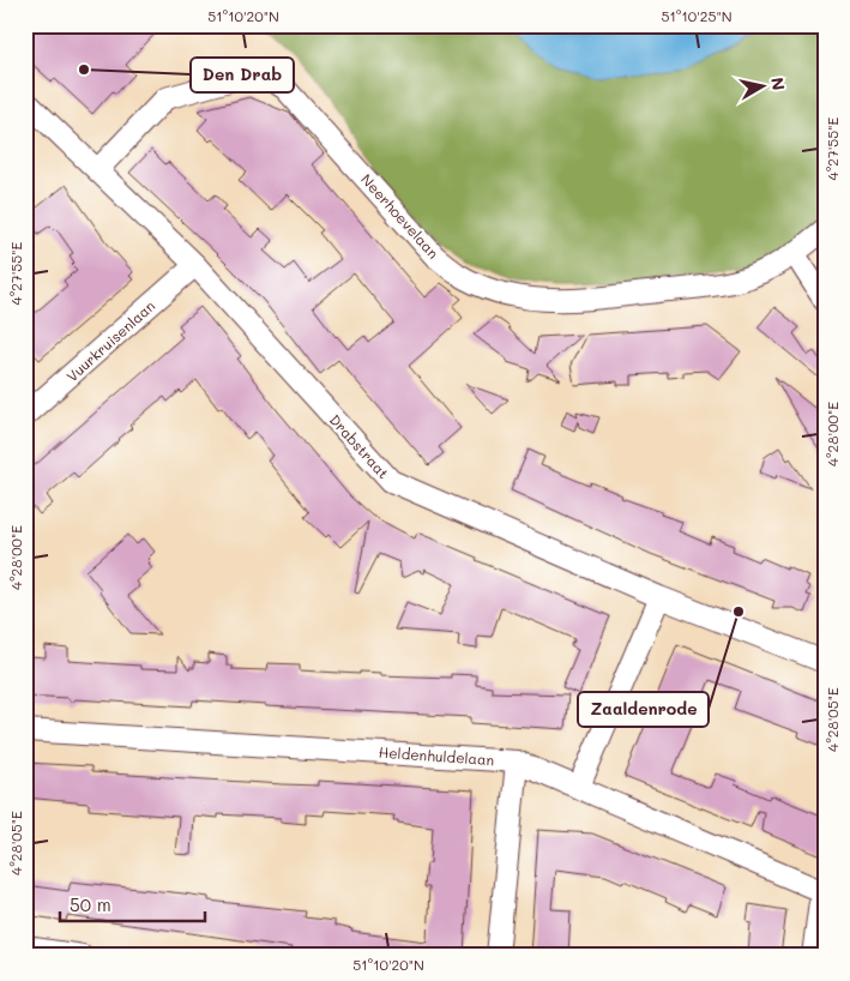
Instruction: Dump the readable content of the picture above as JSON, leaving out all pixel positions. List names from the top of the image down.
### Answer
{
  "streets": {
    "street": [
      "Neerhoevelaan",
      "Vuurkruisenlaan",
      "Drabstraat",
      "Heldenhuldelaan"
    ]
  },
  "crossings": [
    ["Neerhoevelaan", "Drabstraat"],
    ["Vuurkruisenlaan", "Drabstraat"]
  ],
  "places": ["Den Drab", "Zaaldenrode"],
  "scale_bar": "50 m",
  "north": "right",
  "coordinates": [
    "51°10'20\"N",
    "51°10'25\"N",
    "4°27'55\"E",
    "4°28'00\"E",
    "4°28'05\"E"
  ]
}
